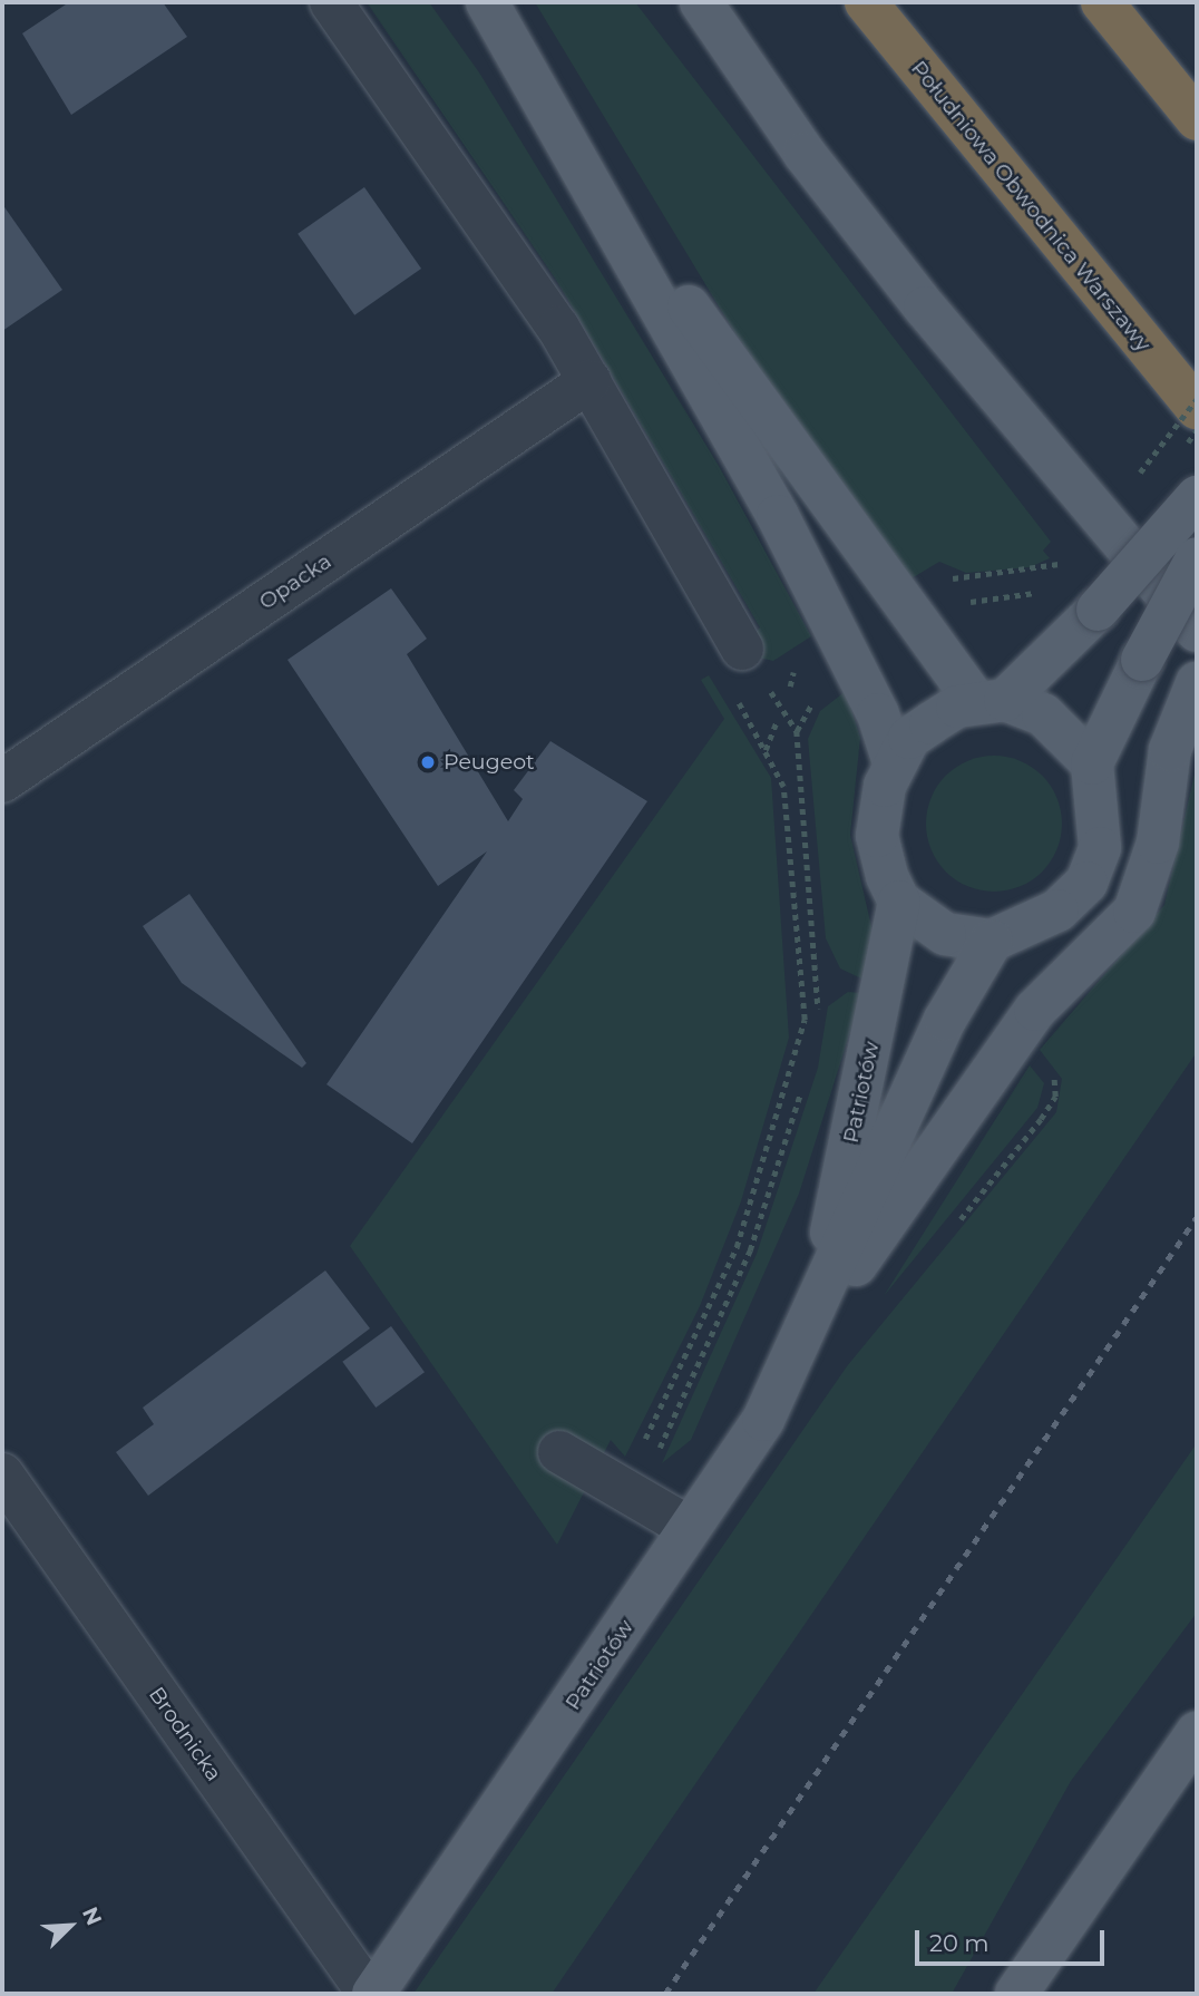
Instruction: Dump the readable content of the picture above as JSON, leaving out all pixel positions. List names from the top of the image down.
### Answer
{
  "streets": {
    "highway": ["Południowa Obwodnica Warszawy"],
    "main road": ["Patriotów"],
    "street": ["Opacka", "Brodnicka"]
  },
  "crossings": [
    ["Patriotów", "Brodnicka"]
  ],
  "places": ["Peugeot"],
  "scale_bar": "20 m",
  "north": "top right"
}
